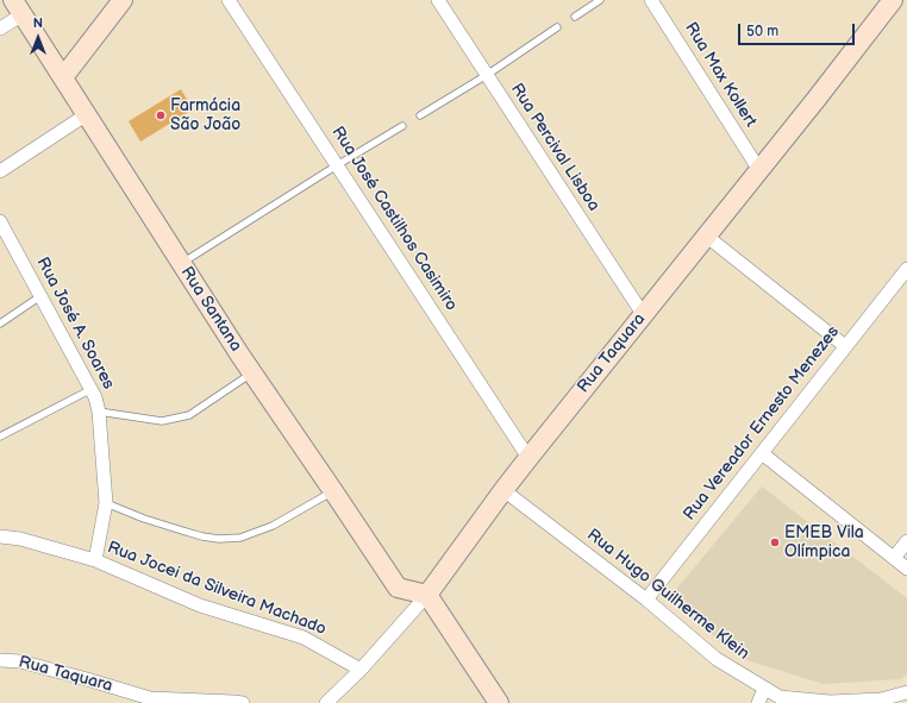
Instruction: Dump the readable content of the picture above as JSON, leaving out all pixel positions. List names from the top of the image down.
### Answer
{
  "streets": {
    "street": [
      "Rua Max Kollert",
      "Rua Percival Lisboa",
      "Rua José Castilhos Casimiro",
      "Rua Santana",
      "Rua José A. Soares",
      "Rua Taquara",
      "Rua Vereador Ernesto Menezes",
      "Rua Jocei da Silveira Machado",
      "Rua Hugo Guilherme Klein"
    ]
  },
  "crossings": [
    ["Rua Max Kollert", "Rua Taquara"],
    ["Rua Percival Lisboa", "Rua Taquara"],
    ["Rua José Castilhos Casimiro", "Rua Taquara"],
    ["Rua Santana", "Rua Taquara"],
    ["Rua José A. Soares", "Rua Jocei da Silveira Machado"],
    ["Rua Taquara", "Rua Jocei da Silveira Machado"],
    ["Rua Taquara", "Rua Hugo Guilherme Klein"],
    ["Rua Vereador Ernesto Menezes", "Rua Hugo Guilherme Klein"]
  ],
  "places": ["Farmácia São João", "EMEB Vila Olímpica"],
  "scale_bar": "50 m",
  "north": "top"
}
